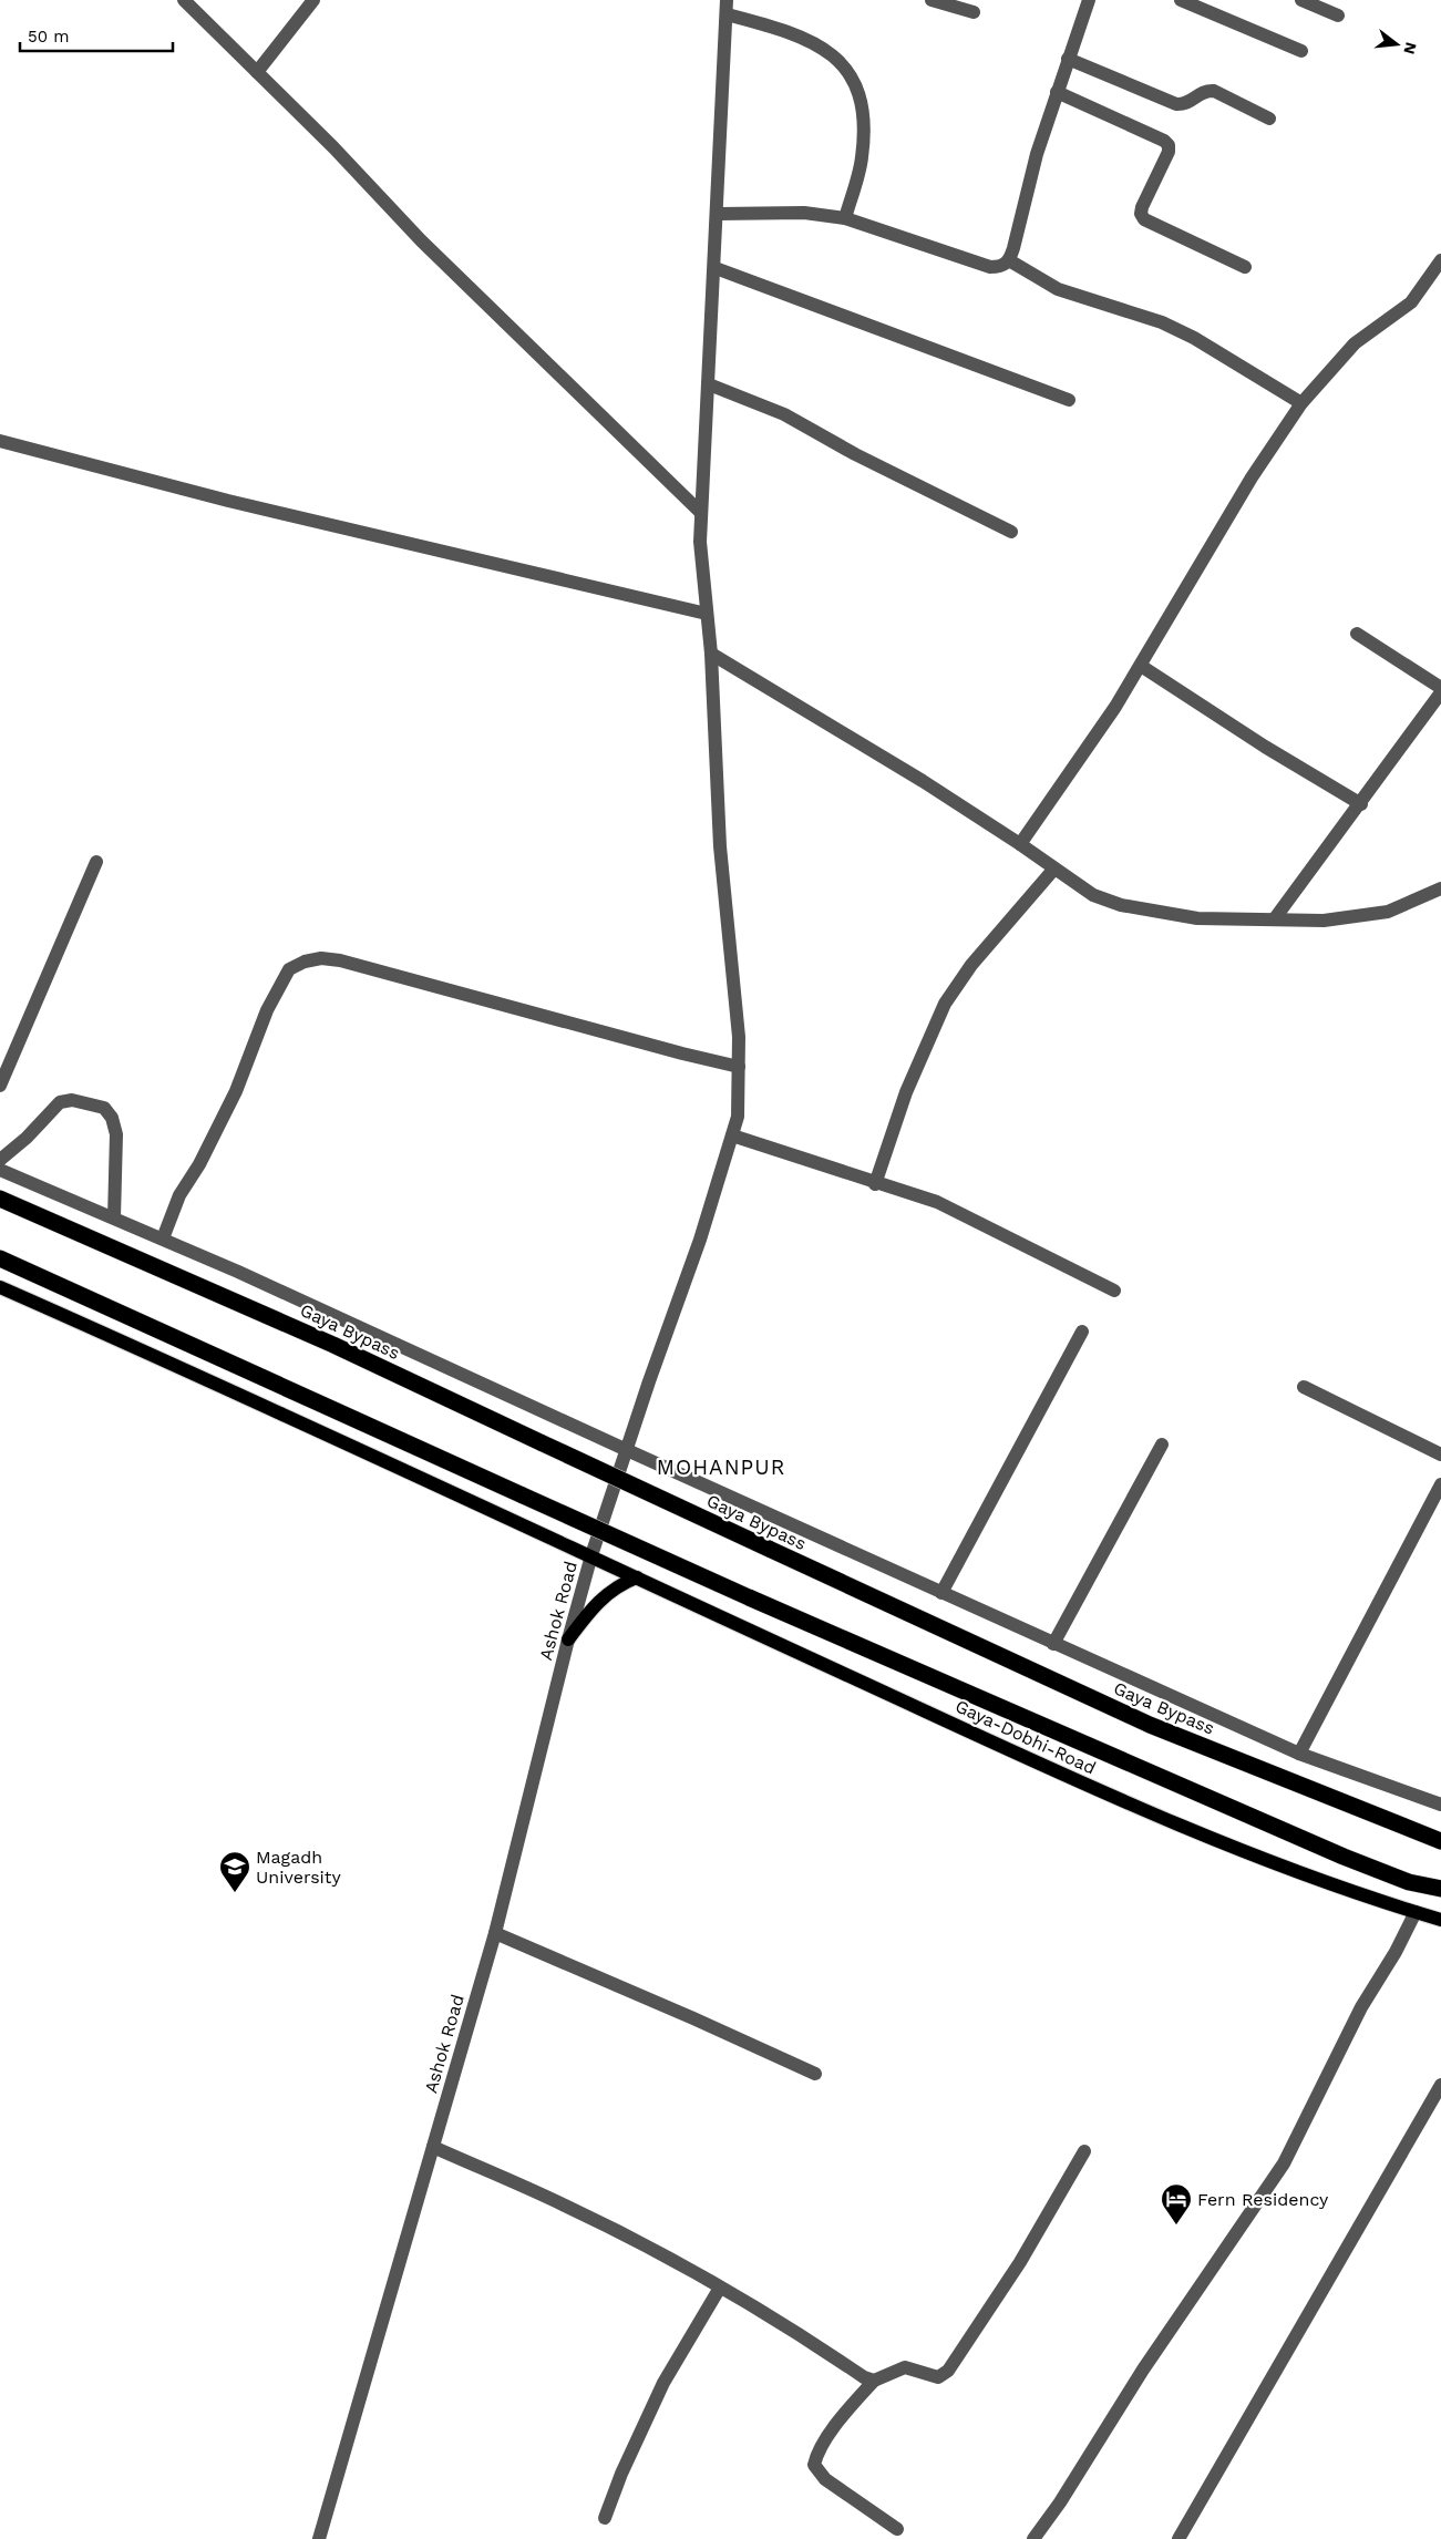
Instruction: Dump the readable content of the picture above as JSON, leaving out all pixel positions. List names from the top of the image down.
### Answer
{
  "streets": {
    "highway": ["Gaya Bypass"],
    "main road": ["Gaya-Dobhi-Road"],
    "street": ["Ashok Road"]
  },
  "crossings": [
    ["Ashok Road", "Gaya-Dobhi-Road"]
  ],
  "districts": ["MOHANPUR"],
  "places": {
    "school or university": ["Magadh University"],
    "hotel": ["Fern Residency"]
  },
  "scale_bar": "50 m",
  "north": "right"
}
